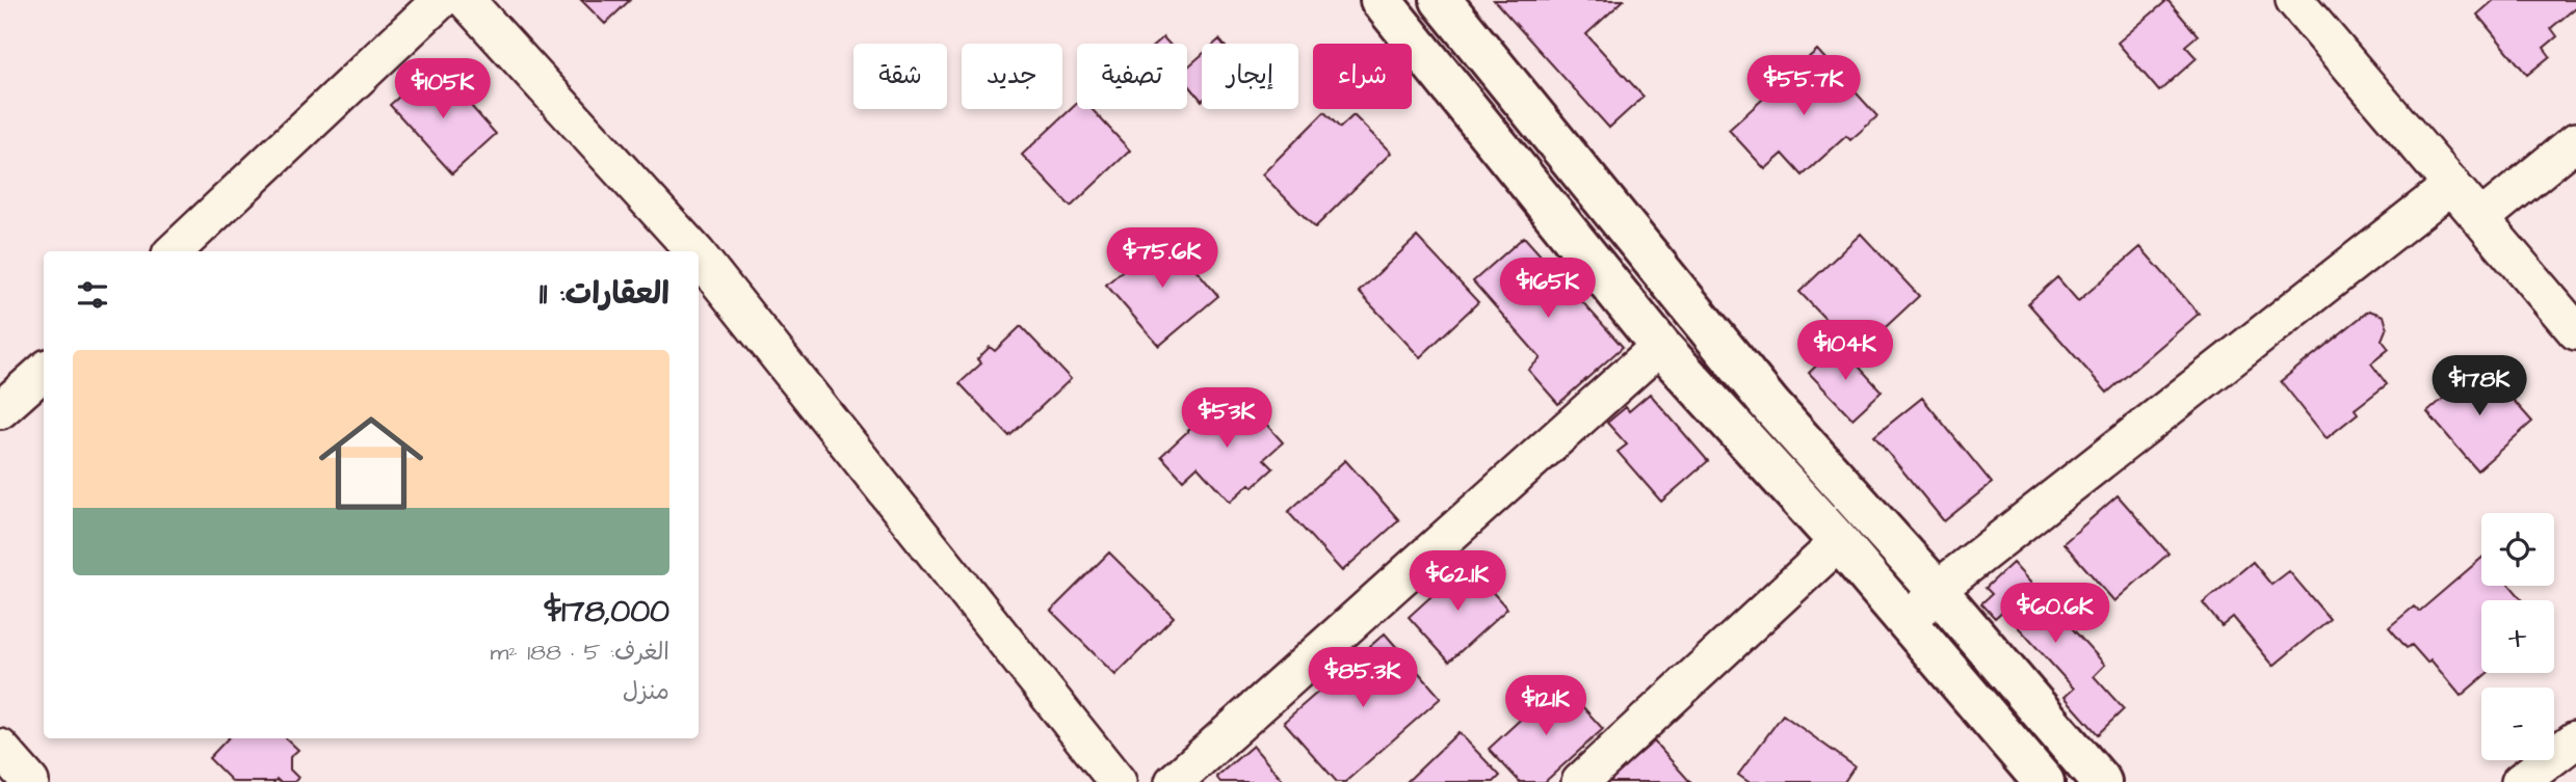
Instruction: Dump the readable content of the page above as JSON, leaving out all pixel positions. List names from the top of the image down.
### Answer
{
  "page": {
    "chip": [
      "شراء",
      "إيجار",
      "تصفية",
      "جديد",
      "شقة"
    ],
    "price": [
      "$55.7K",
      "$105K",
      "$75.6K",
      "$165K",
      "$104K",
      "$178K",
      "$53K",
      "$62.1K",
      "$60.6K",
      "$85.3K",
      "$121K"
    ],
    "heading": "العقارات: 11",
    "list": [
      {
        "name": "$178,000",
        "note": "الغرف: 5 · 188 m² · منزل"
      }
    ],
    "map_buttons": ["+", "−"]
  }
}
